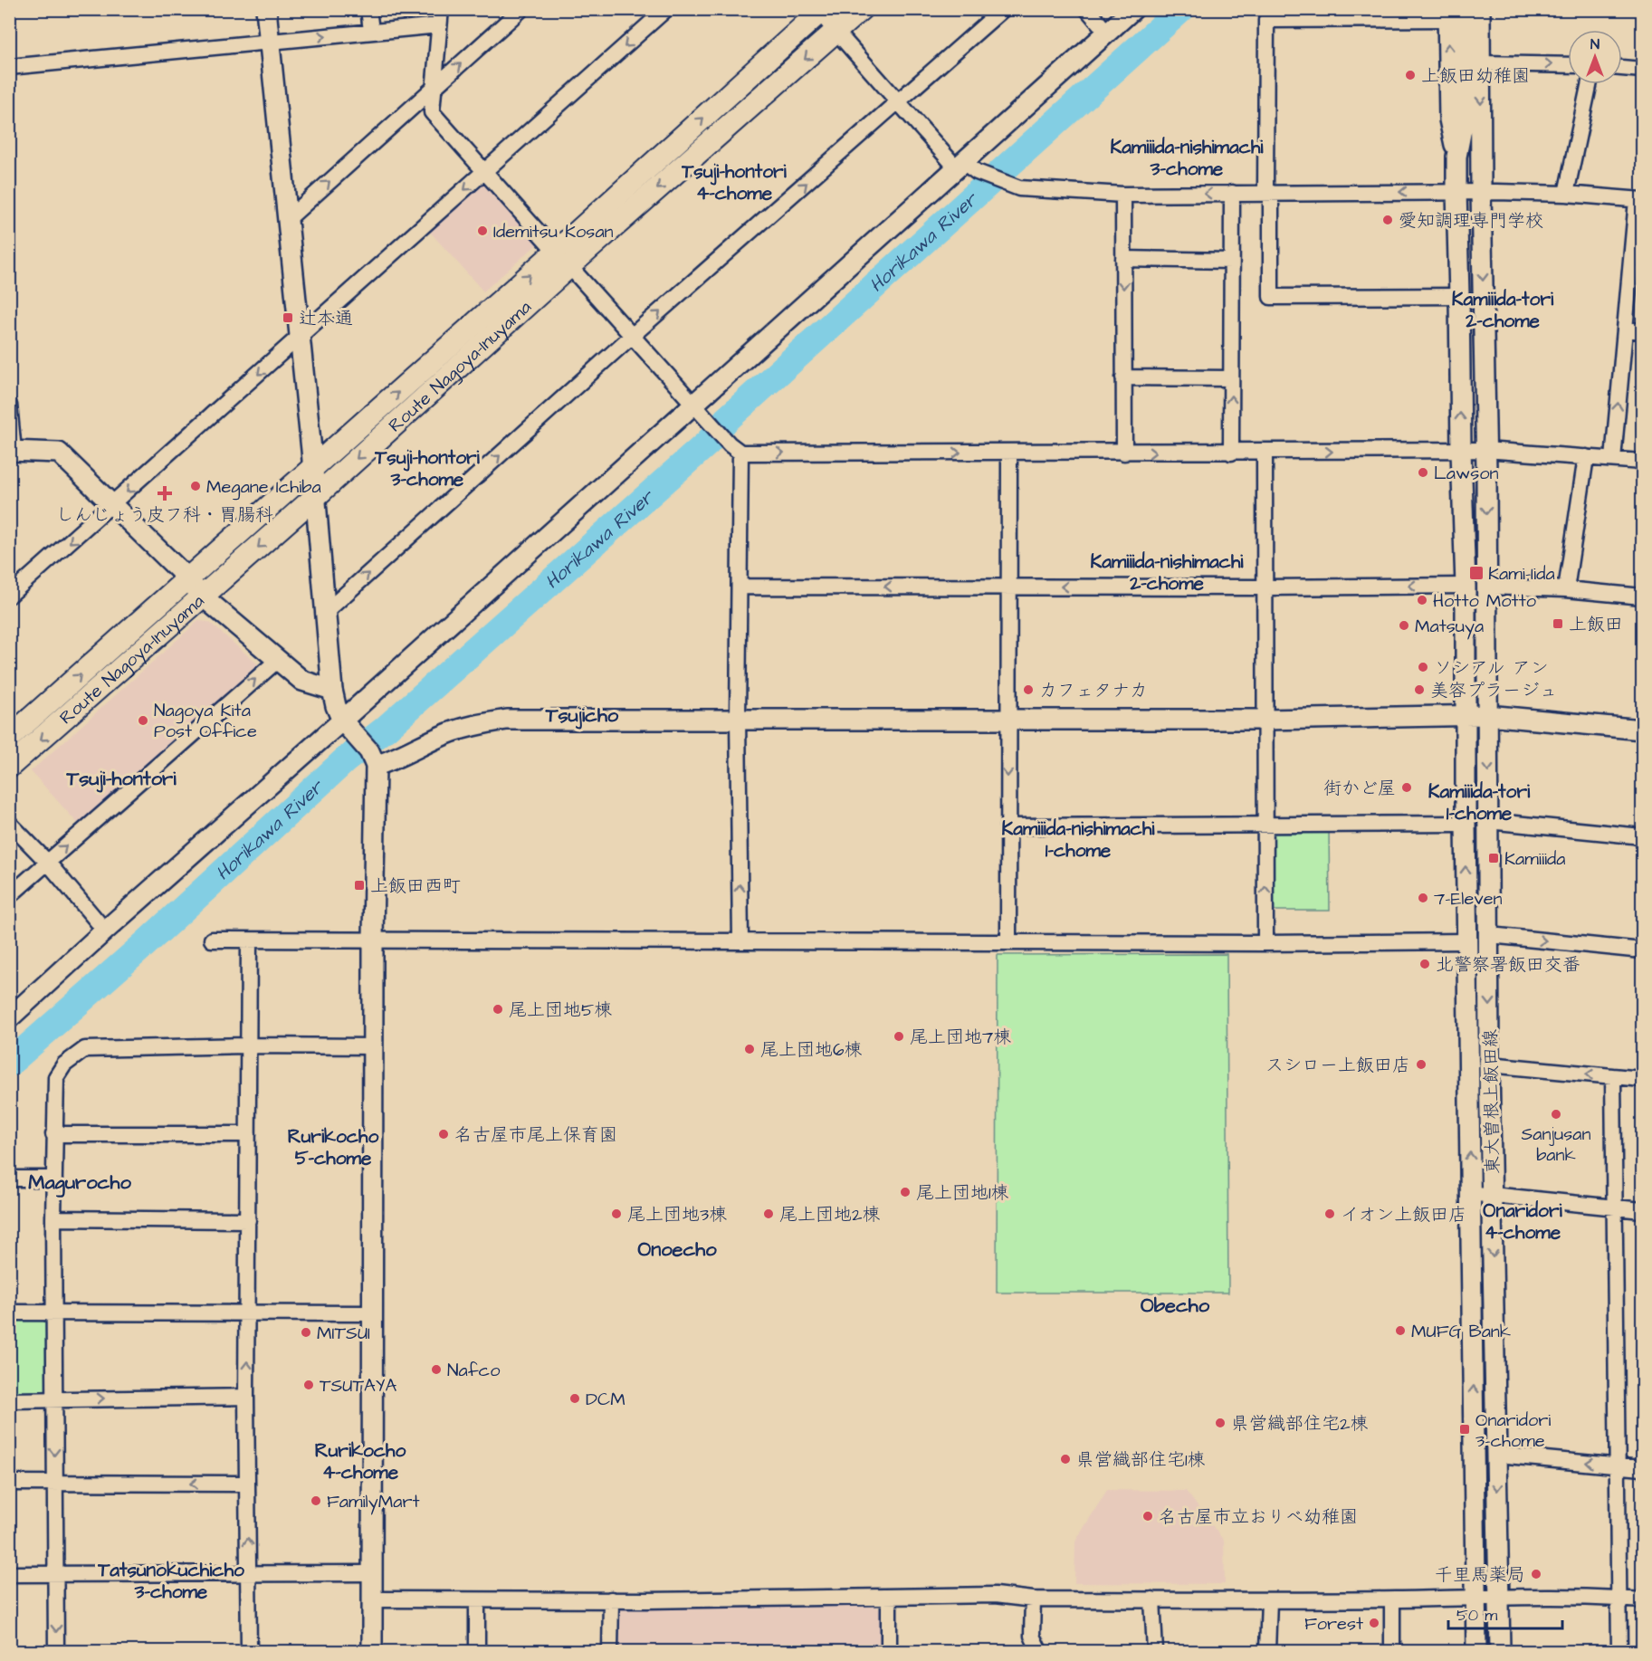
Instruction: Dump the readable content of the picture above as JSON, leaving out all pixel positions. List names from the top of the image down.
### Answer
{
  "streets": {
    "main road": ["Route Nagoya-Inuyama"],
    "street": ["東大曽根上飯田線"]
  },
  "districts": [
    "Kamiiida-nishimachi 3-chome",
    "Tsuji-hontori 4-chome",
    "Kamiiida-tori 2-chome",
    "Tsuji-hontori 3-chome",
    "Kamiiida-nishimachi 2-chome",
    "Tsujicho",
    "Tsuji-hontori",
    "Kamiiida-tori 1-chome",
    "Kamiiida-nishimachi 1-chome",
    "Rurikocho 5-chome",
    "Magurocho",
    "Onaridori 4-chome",
    "Onoecho",
    "Obecho",
    "Rurikocho 4-chome",
    "Tatsunokuchicho 3-chome"
  ],
  "water": ["Horikawa River"],
  "places": {
    "other": [
      "上飯田幼稚園",
      "愛知調理専門学校",
      "Idemitsu Kosan",
      "Lawson",
      "Megane Ichiba",
      "Hotto Motto",
      "Matsuya",
      "ソシアル アン",
      "カフェタナカ",
      "美容プラージュ",
      "Nagoya Kita Post Office",
      "街かど屋",
      "7-Eleven",
      "北警察署飯田交番",
      "尾上団地5棟",
      "尾上団地7棟",
      "尾上団地6棟",
      "スシロー上飯田店",
      "Sanjusan bank",
      "名古屋市尾上保育園",
      "尾上団地1棟",
      "尾上団地3棟",
      "尾上団地2棟",
      "イオン上飯田店",
      "MUFG Bank",
      "MITSUI",
      "Nafco",
      "TSUTAYA",
      "DCM",
      "県営織部住宅2棟",
      "県営織部住宅1棟",
      "FamilyMart",
      "名古屋市立おりべ幼稚園",
      "千里馬薬局",
      "Forest"
    ],
    "transit": [
      "辻本通",
      "Kami-Iida",
      "上飯田",
      "Kamiiida",
      "上飯田西町",
      "Onaridori 3-chome"
    ],
    "health": ["しんじょう皮フ科・胃腸科"]
  },
  "scale_bar": "50 m",
  "north": "top"
}
